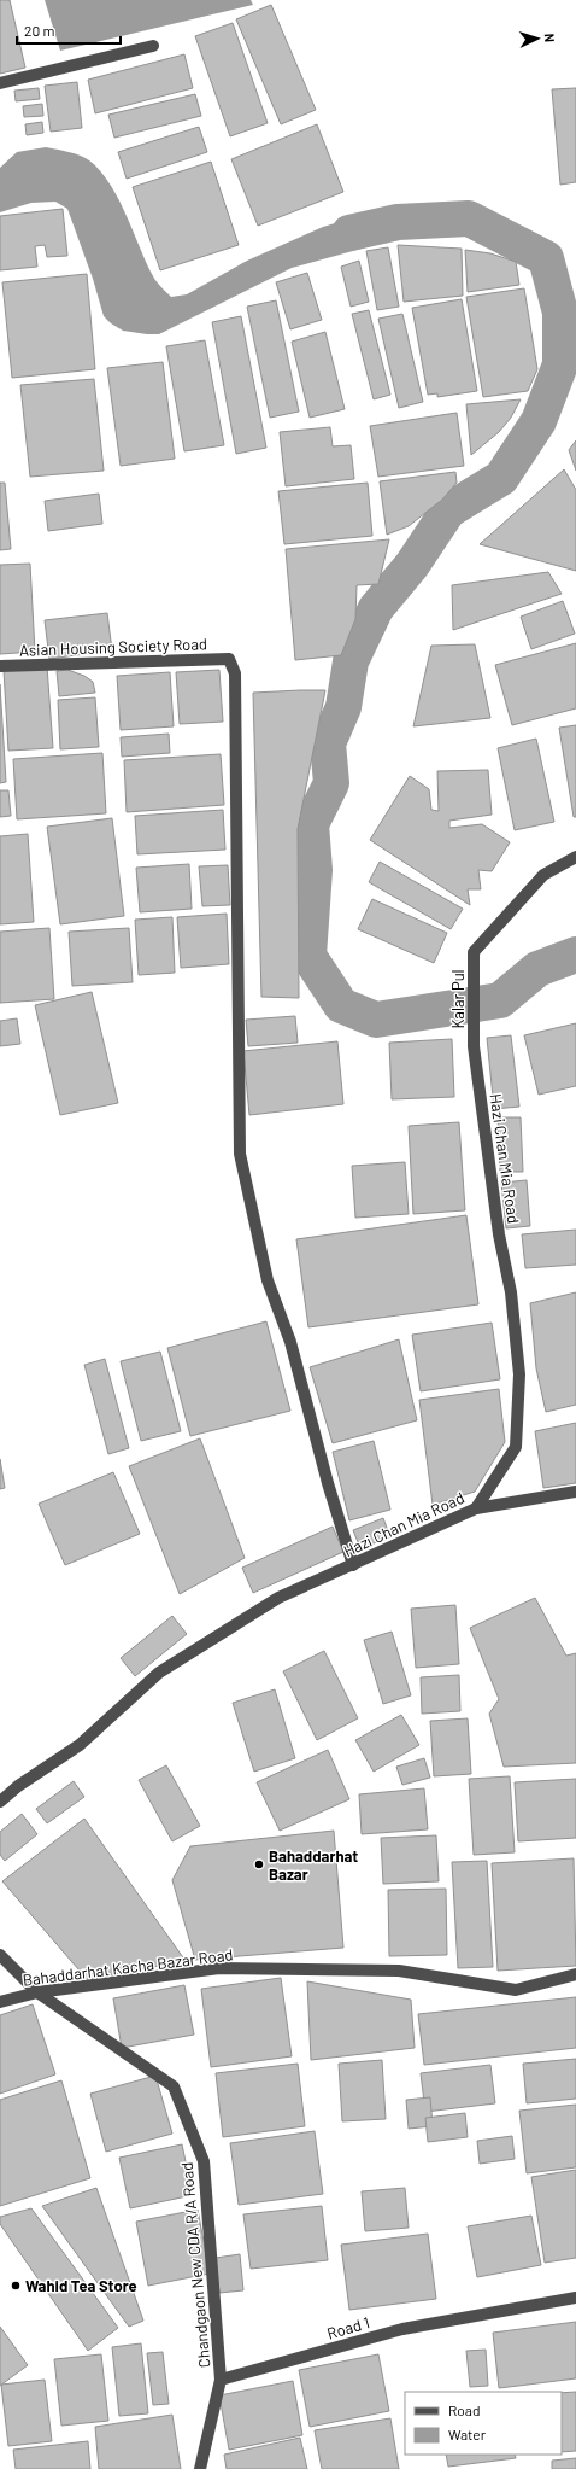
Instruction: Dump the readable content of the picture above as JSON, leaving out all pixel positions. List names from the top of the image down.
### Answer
{
  "streets": {
    "street": [
      "Asian Housing Society Road",
      "Kalar Pul",
      "Hazi Chan Mia Road",
      "Bahaddarhat Kacha Bazar Road",
      "Chandgaon New CDA R/A Road",
      "Road 1"
    ]
  },
  "crossings": [
    ["Asian Housing Society Road", "Hazi Chan Mia Road"],
    ["Kalar Pul", "Hazi Chan Mia Road"],
    ["Bahaddarhat Kacha Bazar Road", "Chandgaon New CDA R/A Road"],
    ["Chandgaon New CDA R/A Road", "Road 1"]
  ],
  "places": ["Bahaddarhat Bazar", "Wahid Tea Store"],
  "legend": ["Road", "Water"],
  "scale_bar": "20 m",
  "north": "right"
}
